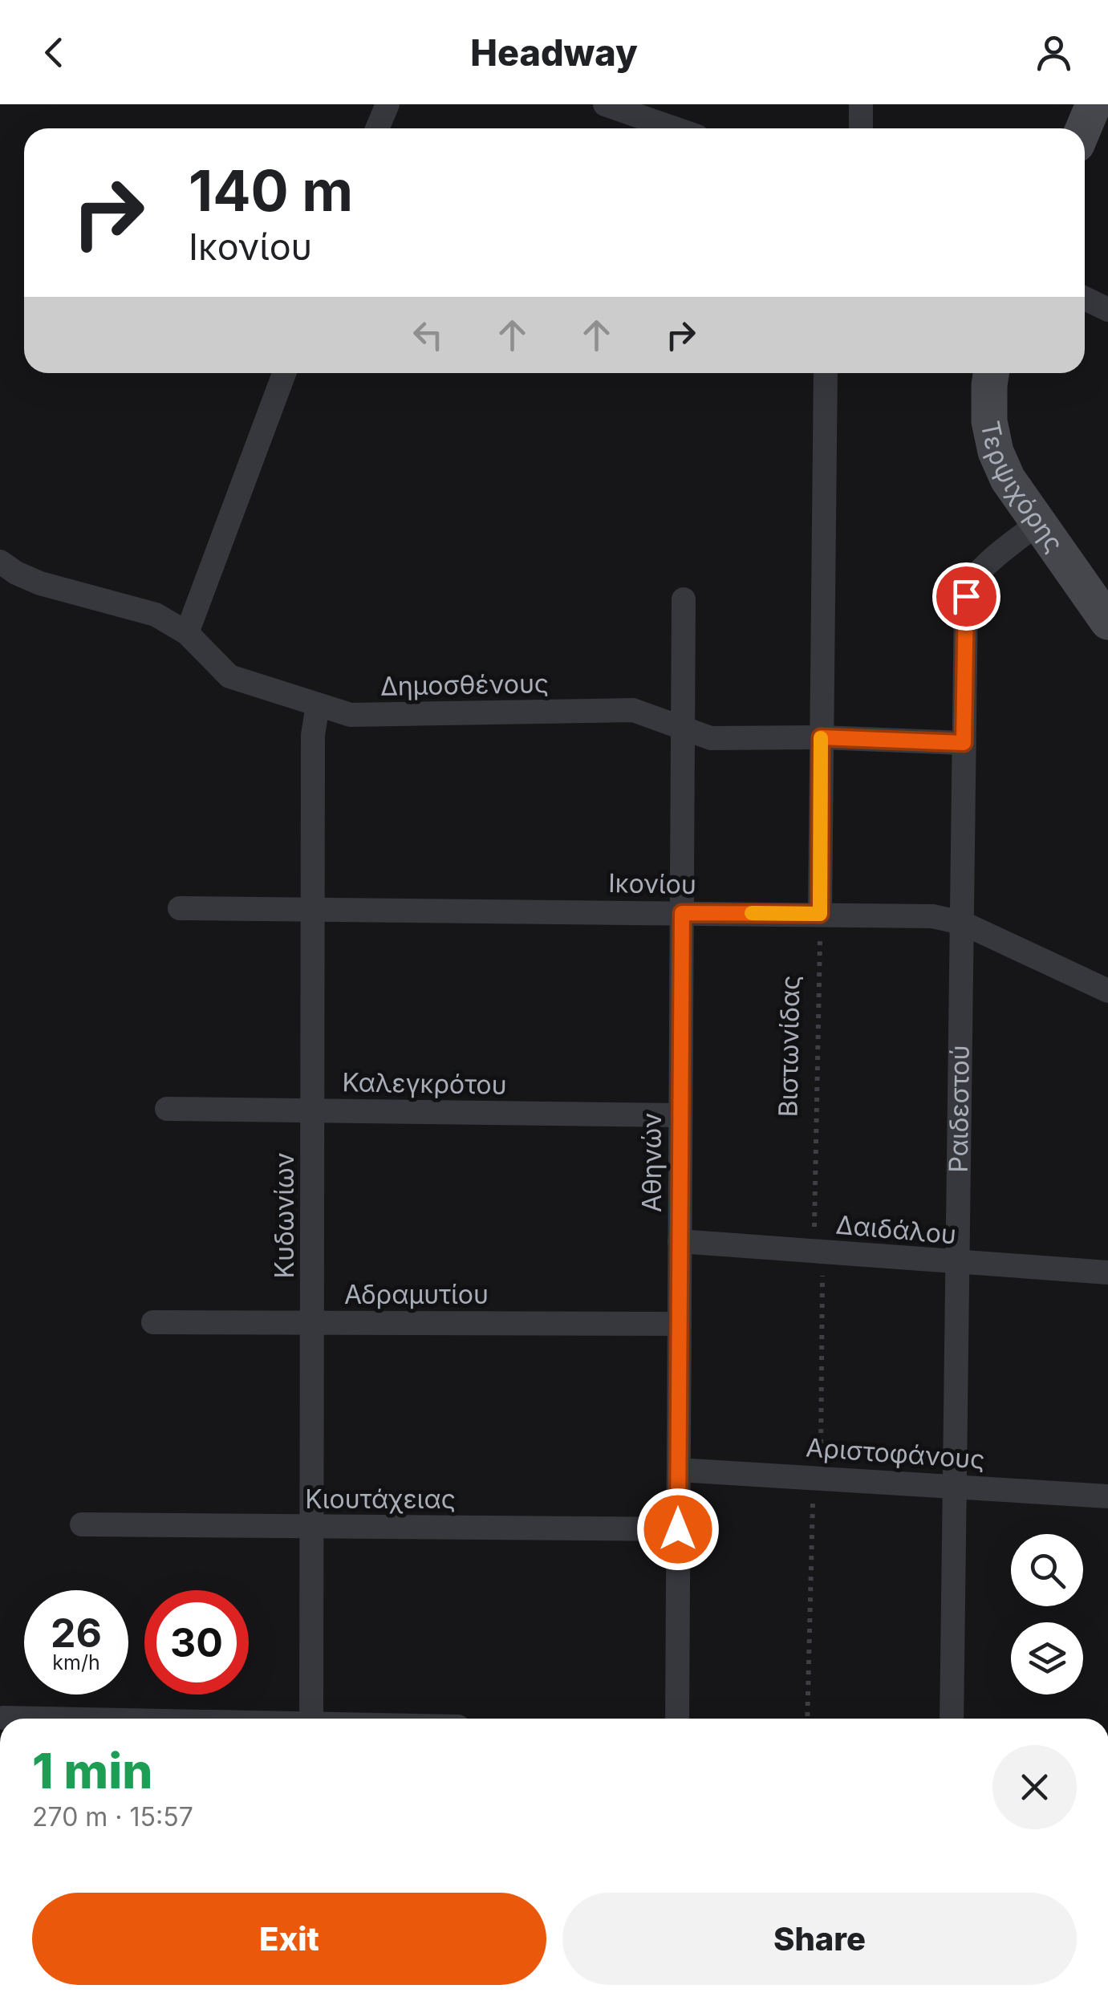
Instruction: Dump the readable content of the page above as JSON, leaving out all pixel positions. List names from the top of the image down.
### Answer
{
  "streets": {
    "street": [
      "Τερψιχόρης",
      "Δημοσθένους",
      "Ικονίου",
      "Καλεγκρότου",
      "Ραιδεστού",
      "Αθηνών",
      "Κυδωνίων",
      "Δαιδάλου",
      "Αδραμυτίου",
      "Αριστοφάνους",
      "Κιουτάχειας"
    ],
    "path": ["Βιστωνίδας"]
  },
  "crossings": [
    ["Τερψιχόρης", "Ραιδεστού"],
    ["Δημοσθένους", "Ραιδεστού"],
    ["Δημοσθένους", "Αθηνών"],
    ["Δημοσθένους", "Κυδωνίων"],
    ["Ικονίου", "Βιστωνίδας"],
    ["Ικονίου", "Ραιδεστού"],
    ["Ικονίου", "Αθηνών"],
    ["Ικονίου", "Κυδωνίων"],
    ["Βιστωνίδας", "Δαιδάλου"],
    ["Βιστωνίδας", "Αριστοφάνους"],
    ["Καλεγκρότου", "Αθηνών"],
    ["Καλεγκρότου", "Κυδωνίων"],
    ["Ραιδεστού", "Δαιδάλου"],
    ["Ραιδεστού", "Αριστοφάνους"],
    ["Αθηνών", "Δαιδάλου"],
    ["Αθηνών", "Αδραμυτίου"],
    ["Αθηνών", "Αριστοφάνους"],
    ["Αθηνών", "Κιουτάχειας"],
    ["Κυδωνίων", "Αδραμυτίου"],
    ["Κυδωνίων", "Κιουτάχειας"]
  ],
  "page": {
    "header": "Headway",
    "turn": ["140 m", "Ικονίου"],
    "speed": "26 km/h",
    "limit": "30",
    "heading": ["1 min", "270 m · 15:57"],
    "buttons": ["Exit", "Share"]
  }
}
